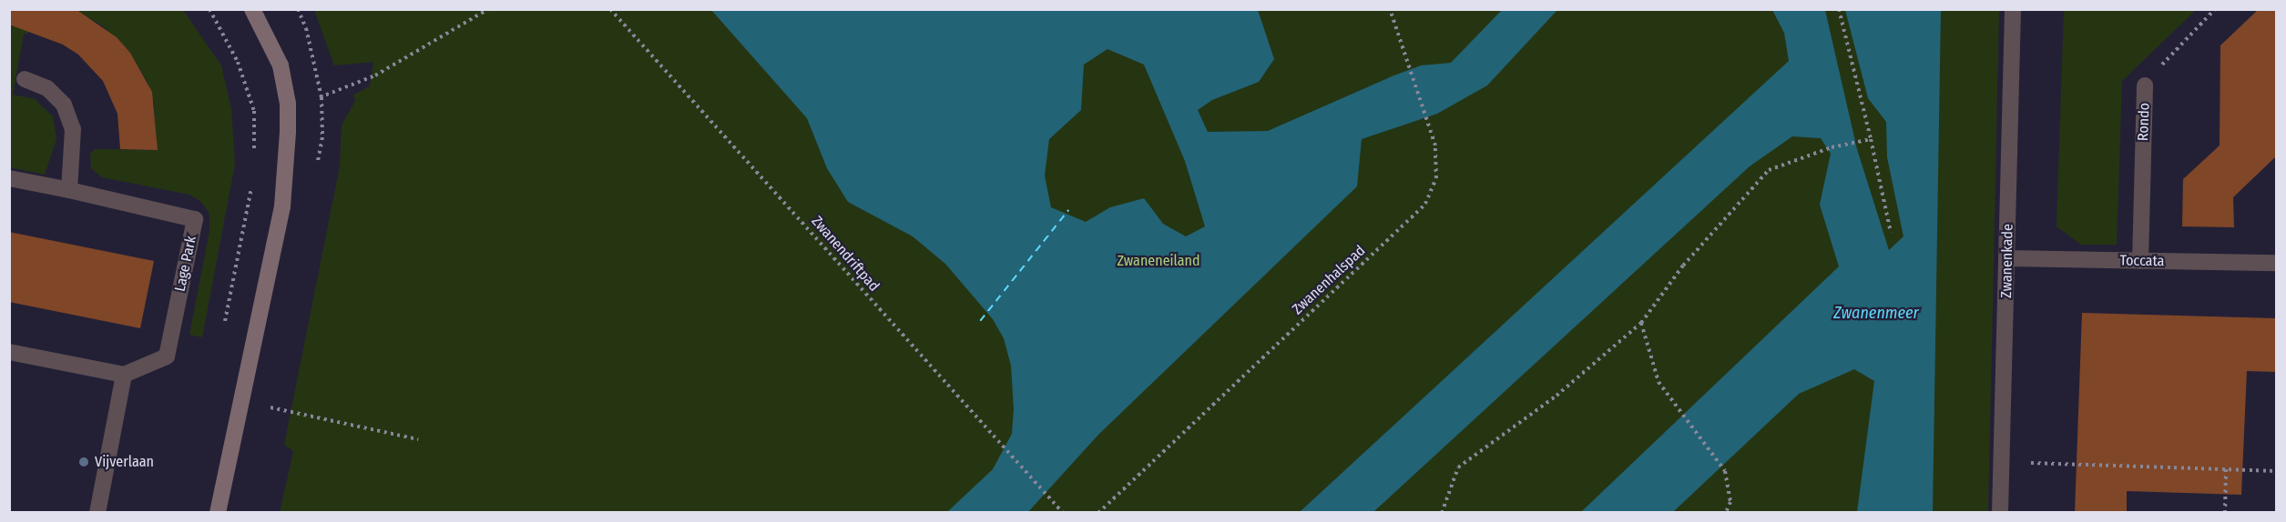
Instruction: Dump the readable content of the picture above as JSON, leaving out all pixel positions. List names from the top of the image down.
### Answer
{
  "streets": {
    "street": [
      "Rondo",
      "Zwanenkade",
      "Toccata",
      "Lage Park"
    ],
    "path": ["Zwanendriftpad", "Zwanenhalspad"]
  },
  "crossings": [
    ["Rondo", "Toccata"],
    ["Zwanenkade", "Toccata"]
  ],
  "water": ["Zwanenmeer"],
  "parks": ["Zwaneneiland"],
  "places": ["Vijverlaan"]
}
